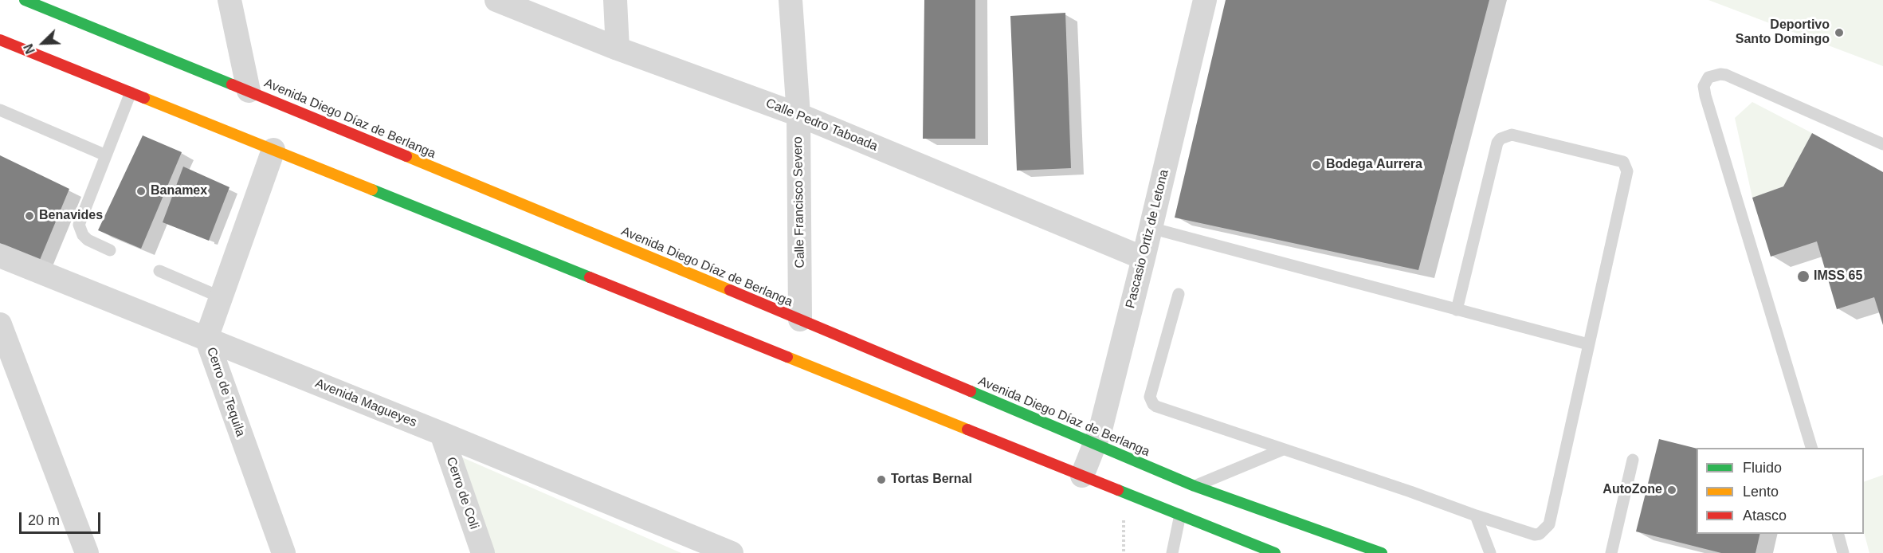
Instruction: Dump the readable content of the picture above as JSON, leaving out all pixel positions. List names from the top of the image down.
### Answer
{
  "streets": {
    "main road": ["Avenida Diego Díaz de Berlanga"],
    "street": [
      "Calle Pedro Taboada",
      "Calle Francisco Severo",
      "Pascasio Ortiz de Letona",
      "Cerro de Tequila",
      "Avenida Magueyes",
      "Cerro de Coli"
    ]
  },
  "crossings": [
    ["Avenida Diego Díaz de Berlanga", "Calle Francisco Severo"],
    ["Avenida Diego Díaz de Berlanga", "Pascasio Ortiz de Letona"],
    ["Calle Pedro Taboada", "Calle Francisco Severo"],
    ["Calle Pedro Taboada", "Pascasio Ortiz de Letona"],
    ["Cerro de Tequila", "Avenida Magueyes"],
    ["Avenida Magueyes", "Cerro de Coli"]
  ],
  "places": [
    "Deportivo Santo Domingo",
    "Bodega Aurrera",
    "Banamex",
    "Benavides",
    "IMSS 65",
    "Tortas Bernal",
    "AutoZone"
  ],
  "legend": ["Fluido", "Lento", "Atasco"],
  "scale_bar": "20 m",
  "north": "bottom left"
}
